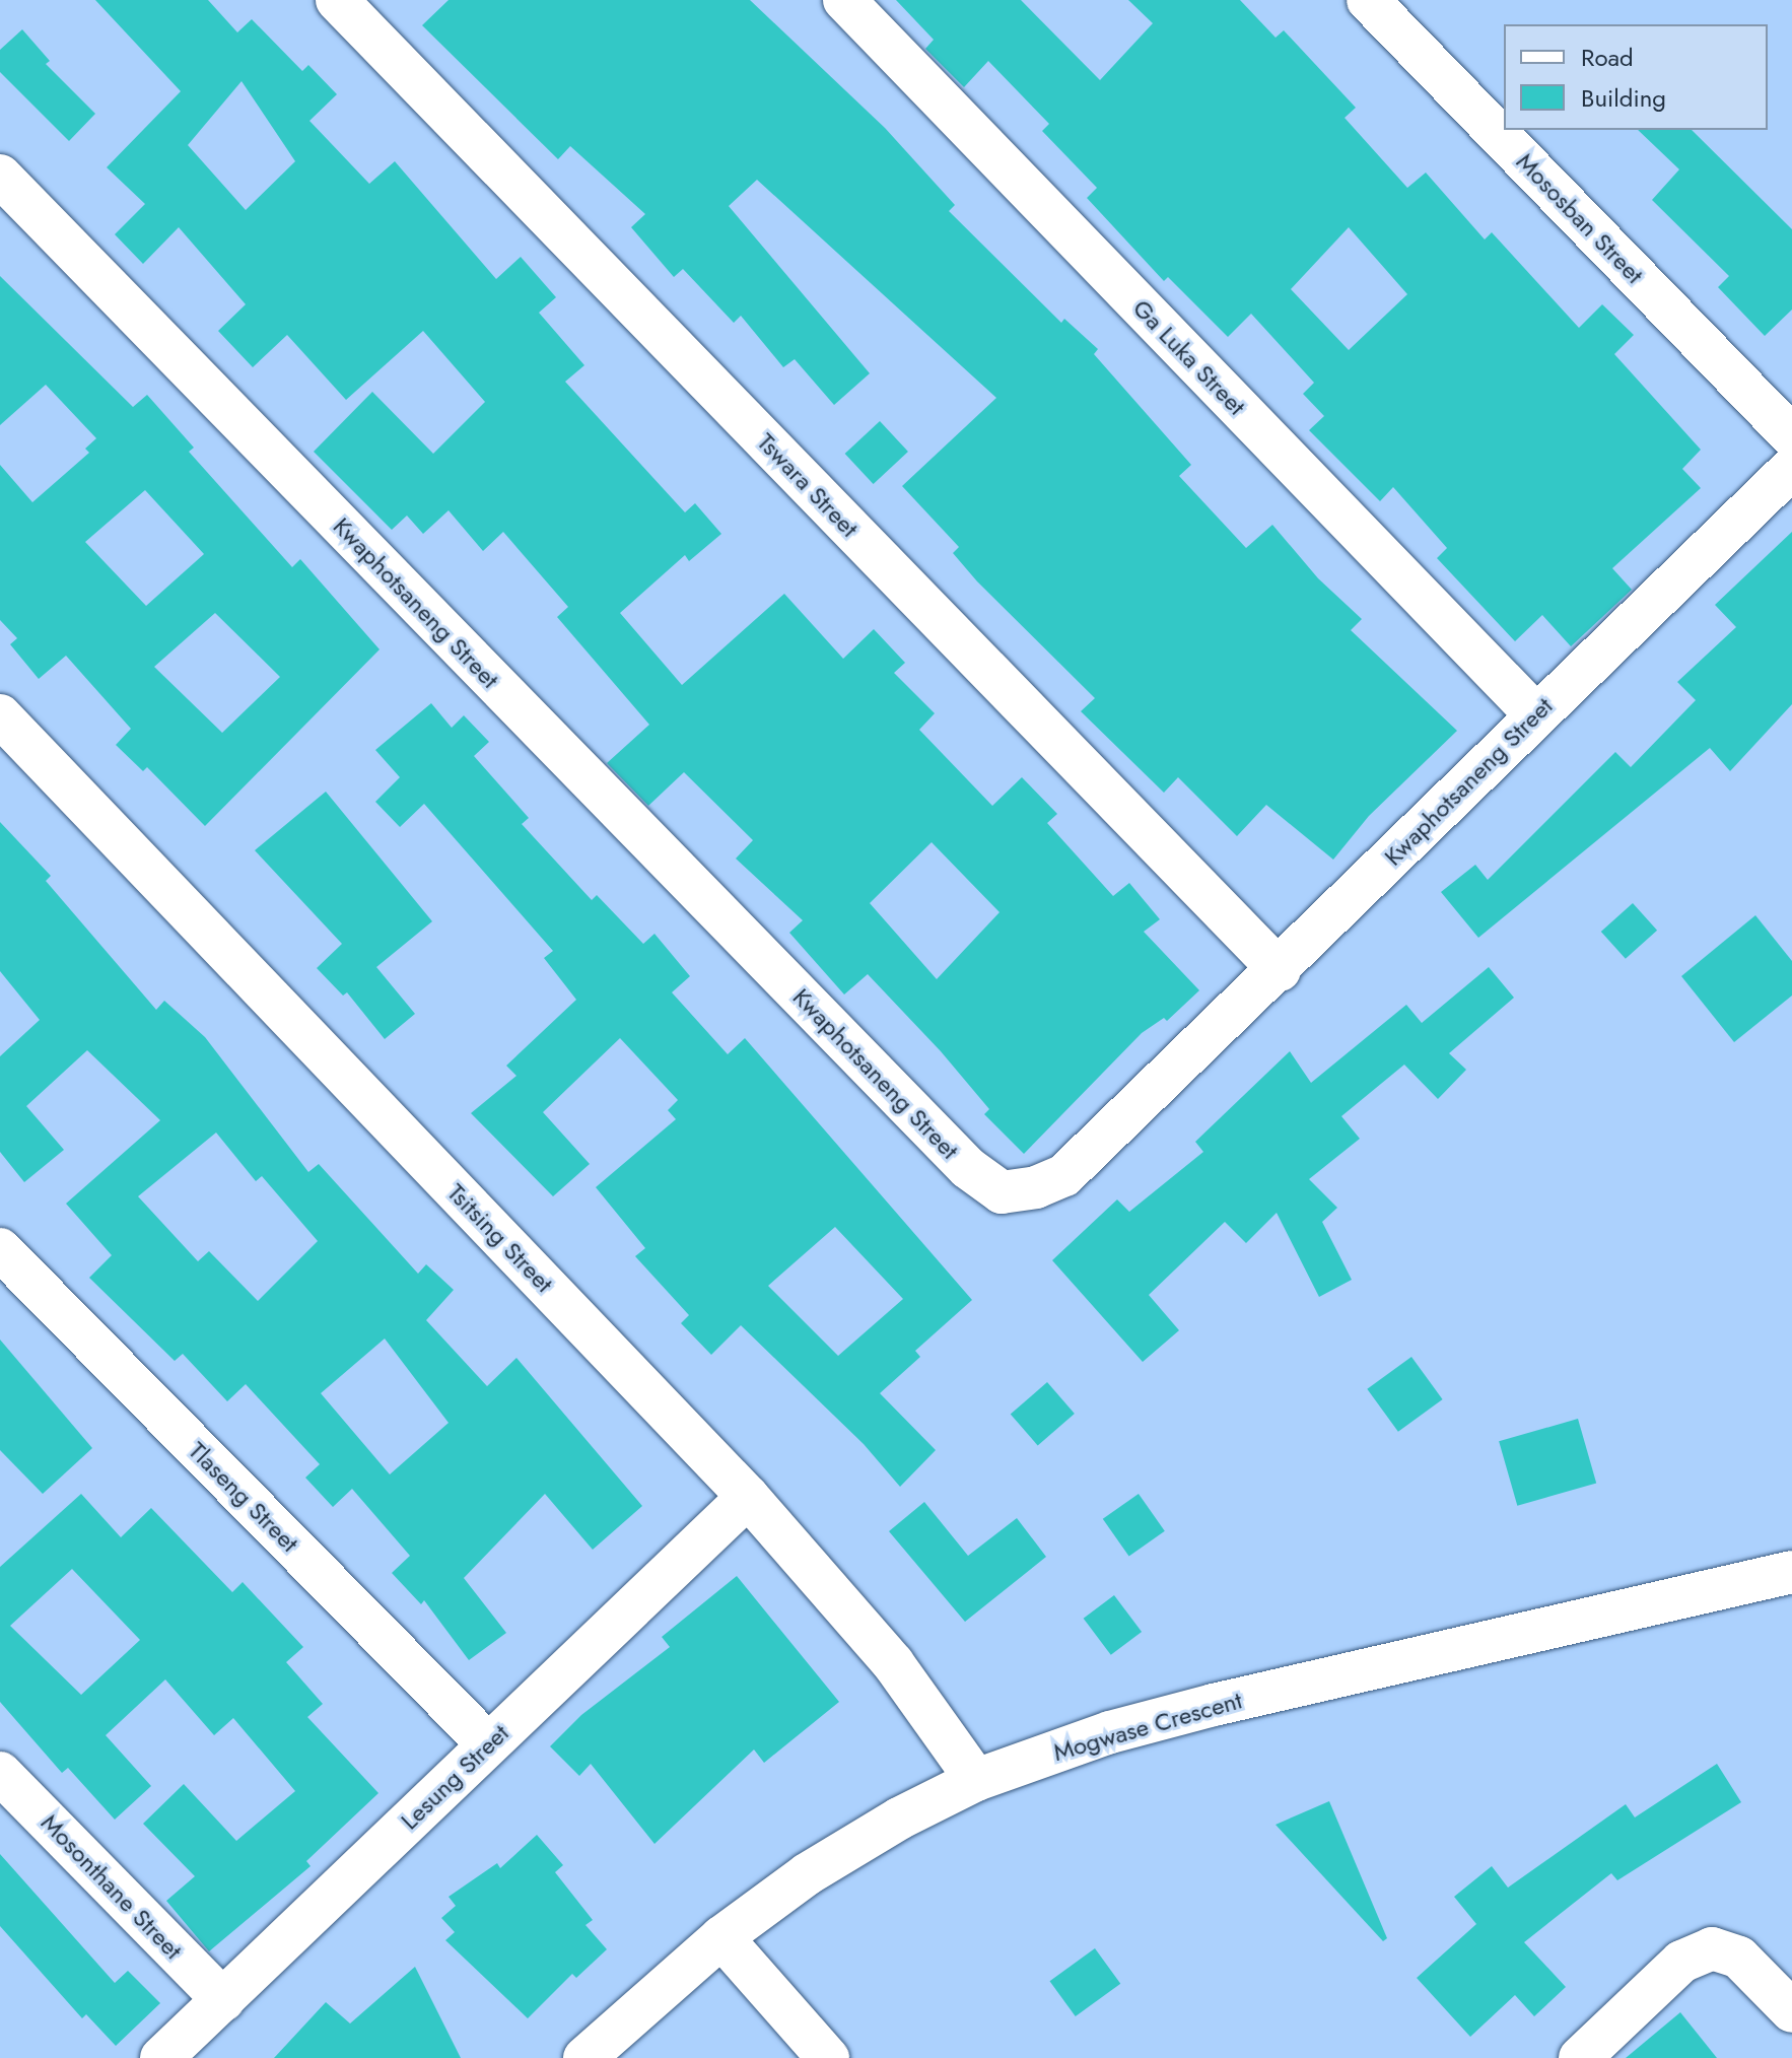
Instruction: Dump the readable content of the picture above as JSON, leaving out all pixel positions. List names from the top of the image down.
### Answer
{
  "streets": {
    "street": [
      "Mososban Street",
      "Ga Luka Street",
      "Tswara Street",
      "Kwaphotsaneng Street",
      "Tsitsing Street",
      "Tlaseng Street",
      "Mogwase Crescent",
      "Lesung Street",
      "Mosonthane Street"
    ]
  },
  "crossings": [
    ["Ga Luka Street", "Kwaphotsaneng Street"],
    ["Tswara Street", "Kwaphotsaneng Street"],
    ["Tsitsing Street", "Mogwase Crescent"],
    ["Tsitsing Street", "Lesung Street"],
    ["Tlaseng Street", "Lesung Street"],
    ["Lesung Street", "Mosonthane Street"]
  ],
  "legend": ["Road", "Building"]
}
